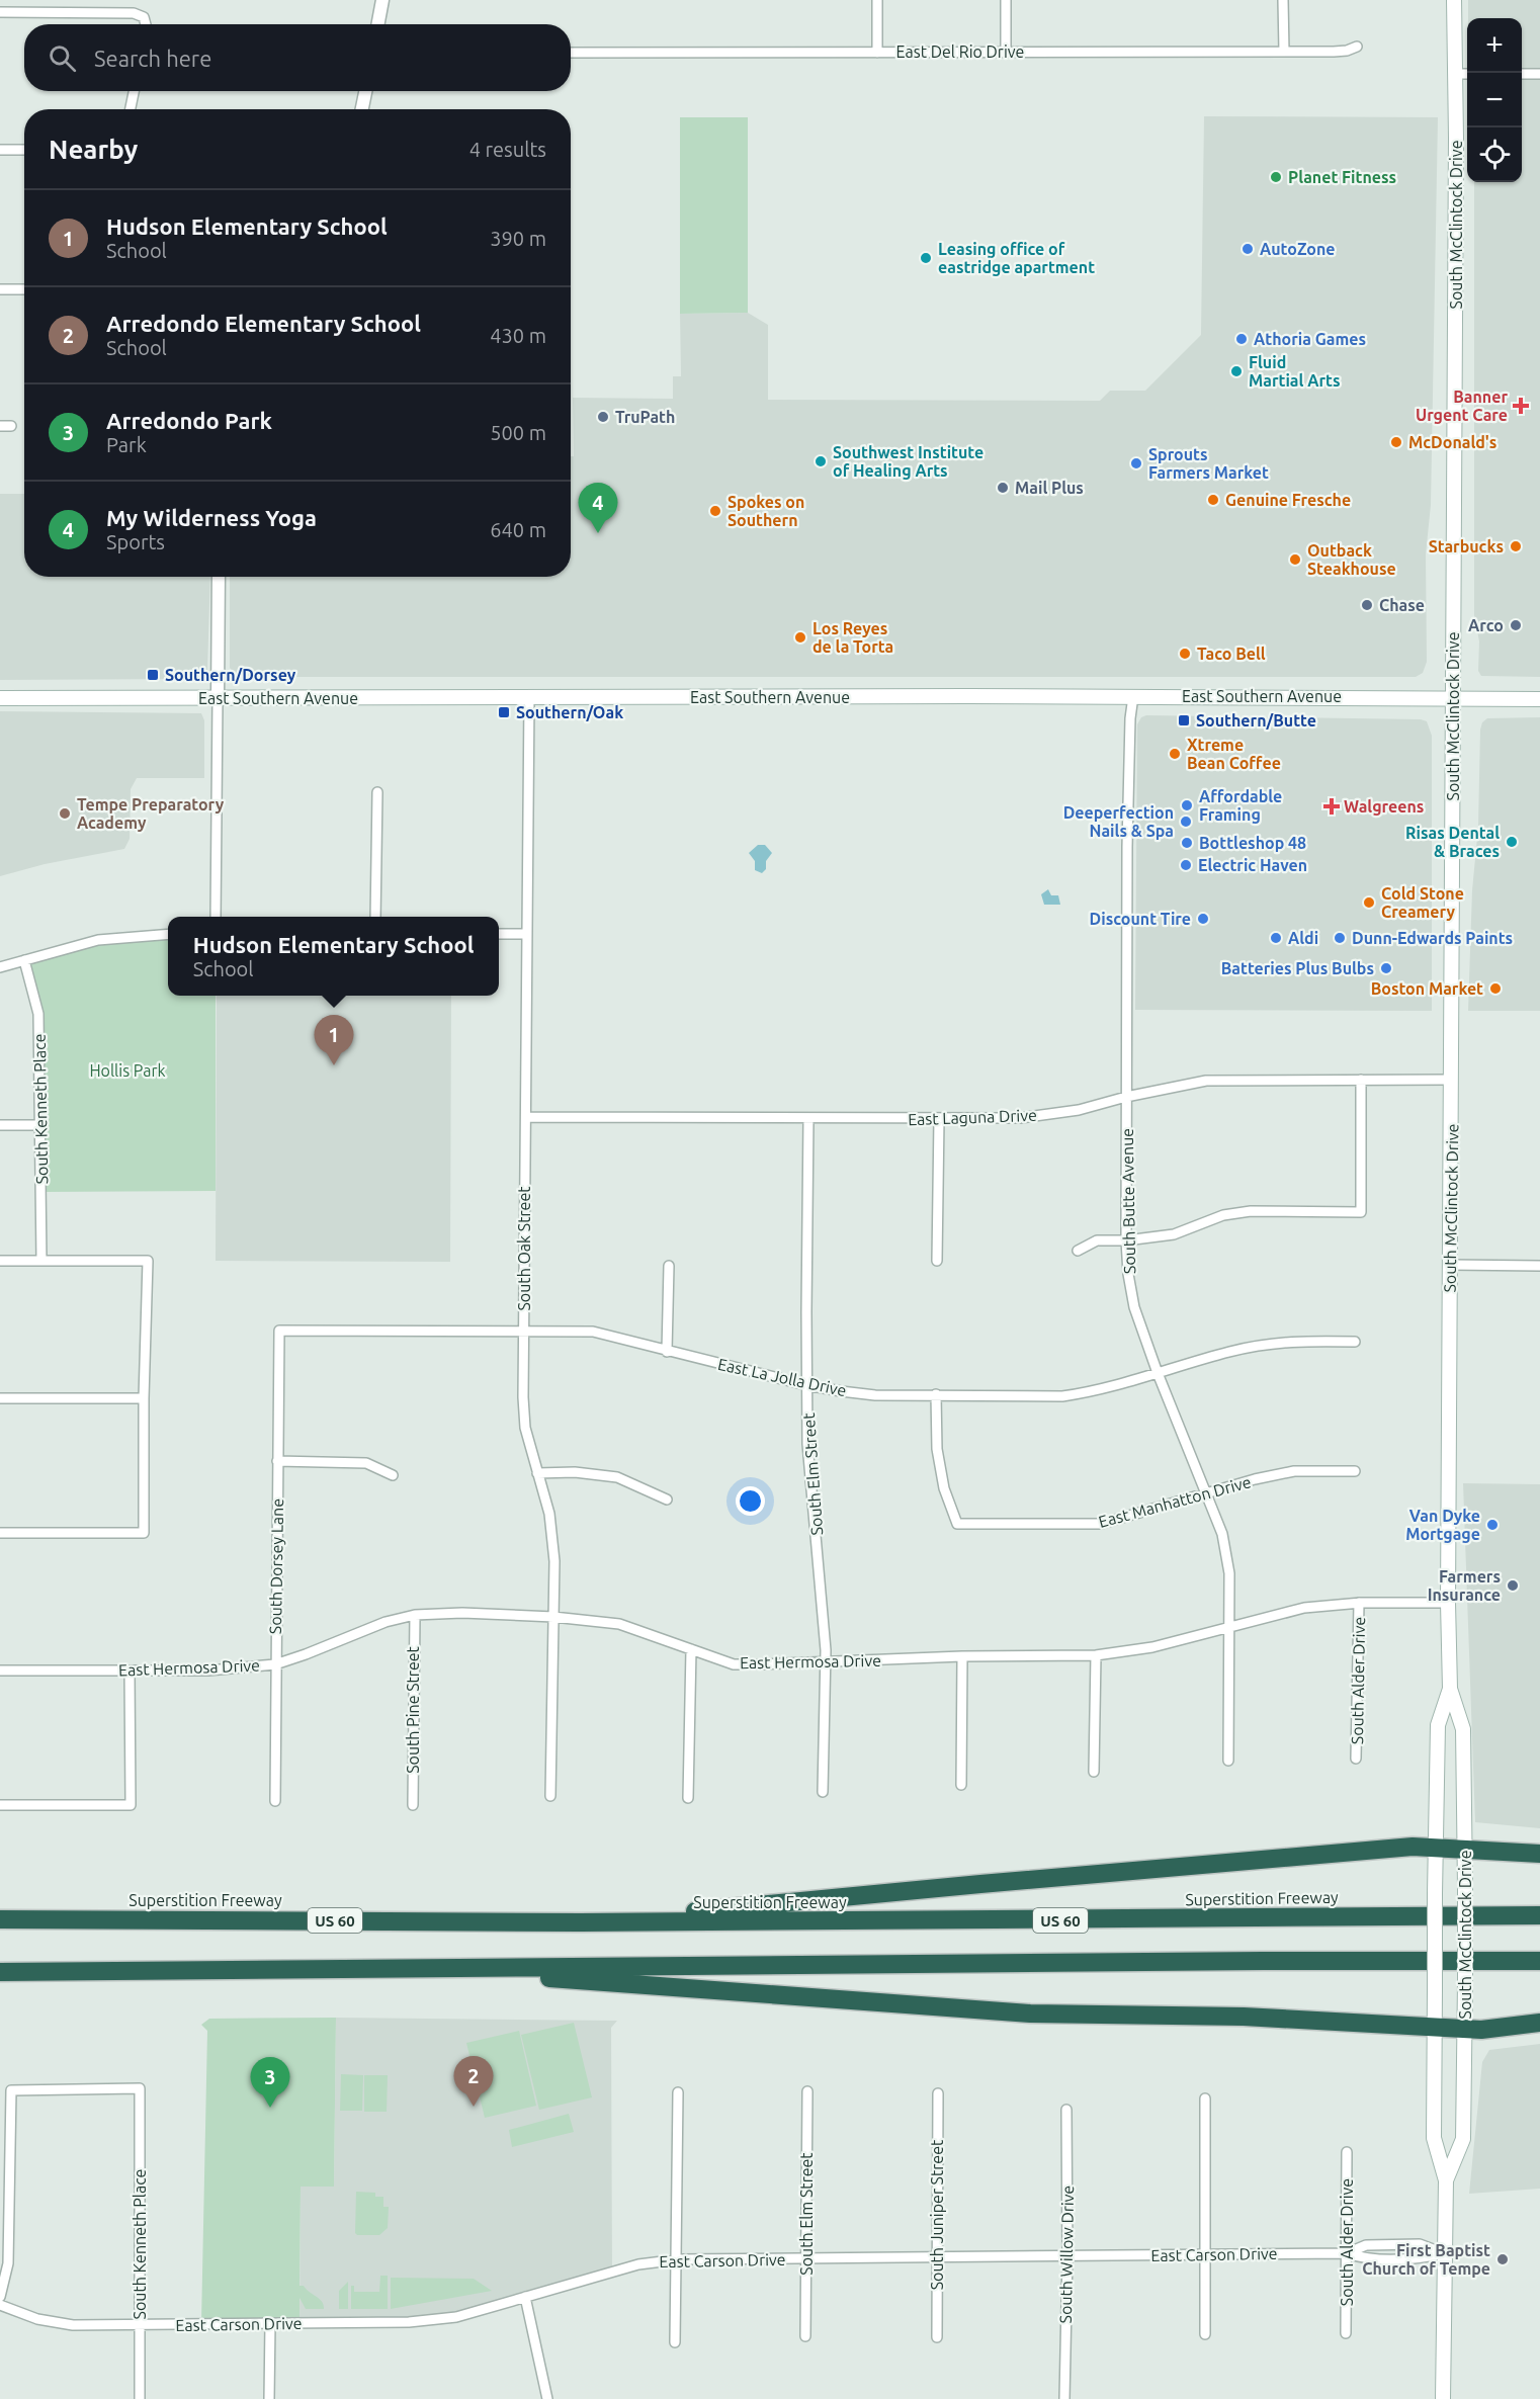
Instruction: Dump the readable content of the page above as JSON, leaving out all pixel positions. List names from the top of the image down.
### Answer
{
  "streets": {
    "highway": ["Superstition Freeway", "US 60"],
    "main road": ["South McClintock Drive", "East Southern Avenue"],
    "street": [
      "East Del Rio Drive",
      "South Kenneth Place",
      "East Laguna Drive",
      "South Butte Avenue",
      "South Oak Street",
      "East La Jolla Drive",
      "South Elm Street",
      "East Manhatton Drive",
      "South Dorsey Lane",
      "East Hermosa Drive",
      "South Alder Drive",
      "South Pine Street",
      "South Juniper Street",
      "South Willow Drive",
      "East Carson Drive"
    ]
  },
  "crossings": [
    ["South McClintock Drive", "East Southern Avenue"],
    ["South McClintock Drive", "East Laguna Drive"],
    ["South McClintock Drive", "East Hermosa Drive"],
    ["South McClintock Drive", "East Carson Drive"],
    ["East Southern Avenue", "South Butte Avenue"],
    ["East Southern Avenue", "South Oak Street"],
    ["South Kenneth Place", "East Carson Drive"],
    ["East Laguna Drive", "South Butte Avenue"],
    ["East Laguna Drive", "South Oak Street"],
    ["East Laguna Drive", "South Elm Street"],
    ["South Butte Avenue", "East La Jolla Drive"],
    ["South Butte Avenue", "East Manhatton Drive"],
    ["South Butte Avenue", "East Hermosa Drive"],
    ["South Oak Street", "East La Jolla Drive"],
    ["South Oak Street", "East Hermosa Drive"],
    ["East La Jolla Drive", "South Elm Street"],
    ["East La Jolla Drive", "East Manhatton Drive"],
    ["East La Jolla Drive", "South Dorsey Lane"],
    ["South Elm Street", "East Hermosa Drive"],
    ["South Elm Street", "East Carson Drive"],
    ["South Dorsey Lane", "East Hermosa Drive"],
    ["East Hermosa Drive", "South Alder Drive"],
    ["East Hermosa Drive", "South Pine Street"],
    ["South Alder Drive", "East Carson Drive"],
    ["South Juniper Street", "East Carson Drive"],
    ["South Willow Drive", "East Carson Drive"]
  ],
  "parks": ["Hollis Park"],
  "places": {
    "other": [
      "Planet Fitness",
      "AutoZone",
      "Leasing office of eastridge apartment",
      "Athoria Games",
      "Fluid Martial Arts",
      "TruPath",
      "McDonald's",
      "Southwest Institute of Healing Arts",
      "Sprouts Farmers Market",
      "Mail Plus",
      "Genuine Fresche",
      "Spokes on Southern",
      "Starbucks",
      "Outback Steakhouse",
      "Chase",
      "Arco",
      "Los Reyes de la Torta",
      "Taco Bell",
      "Xtreme Bean Coffee",
      "Affordable Framing",
      "Tempe Preparatory Academy",
      "Deeperfection Nails & Spa",
      "Risas Dental & Braces",
      "Bottleshop 48",
      "Electric Haven",
      "Cold Stone Creamery",
      "Discount Tire",
      "Aldi",
      "Dunn-Edwards Paints",
      "Batteries Plus Bulbs",
      "Boston Market",
      "Van Dyke Mortgage",
      "Farmers Insurance",
      "First Baptist Church of Tempe"
    ],
    "health": ["Banner Urgent Care", "Walgreens"],
    "transit": ["Southern/Dorsey", "Southern/Oak", "Southern/Butte"]
  },
  "page": {
    "map_buttons": ["+", "−"],
    "search": "Search here",
    "heading": ["Nearby", "4 results"],
    "list": [
      {
        "mark": "1",
        "name": "Hudson Elementary School",
        "note": "School",
        "value": "390 m"
      },
      {
        "mark": "2",
        "name": "Arredondo Elementary School",
        "note": "School",
        "value": "430 m"
      },
      {
        "mark": "3",
        "name": "Arredondo Park",
        "note": "Park",
        "value": "500 m"
      },
      {
        "mark": "4",
        "name": "My Wilderness Yoga",
        "note": "Sports",
        "value": "640 m"
      }
    ],
    "pins": [
      "4",
      "1",
      "2",
      "3"
    ],
    "popup": ["Hudson Elementary School", "School"]
  }
}
